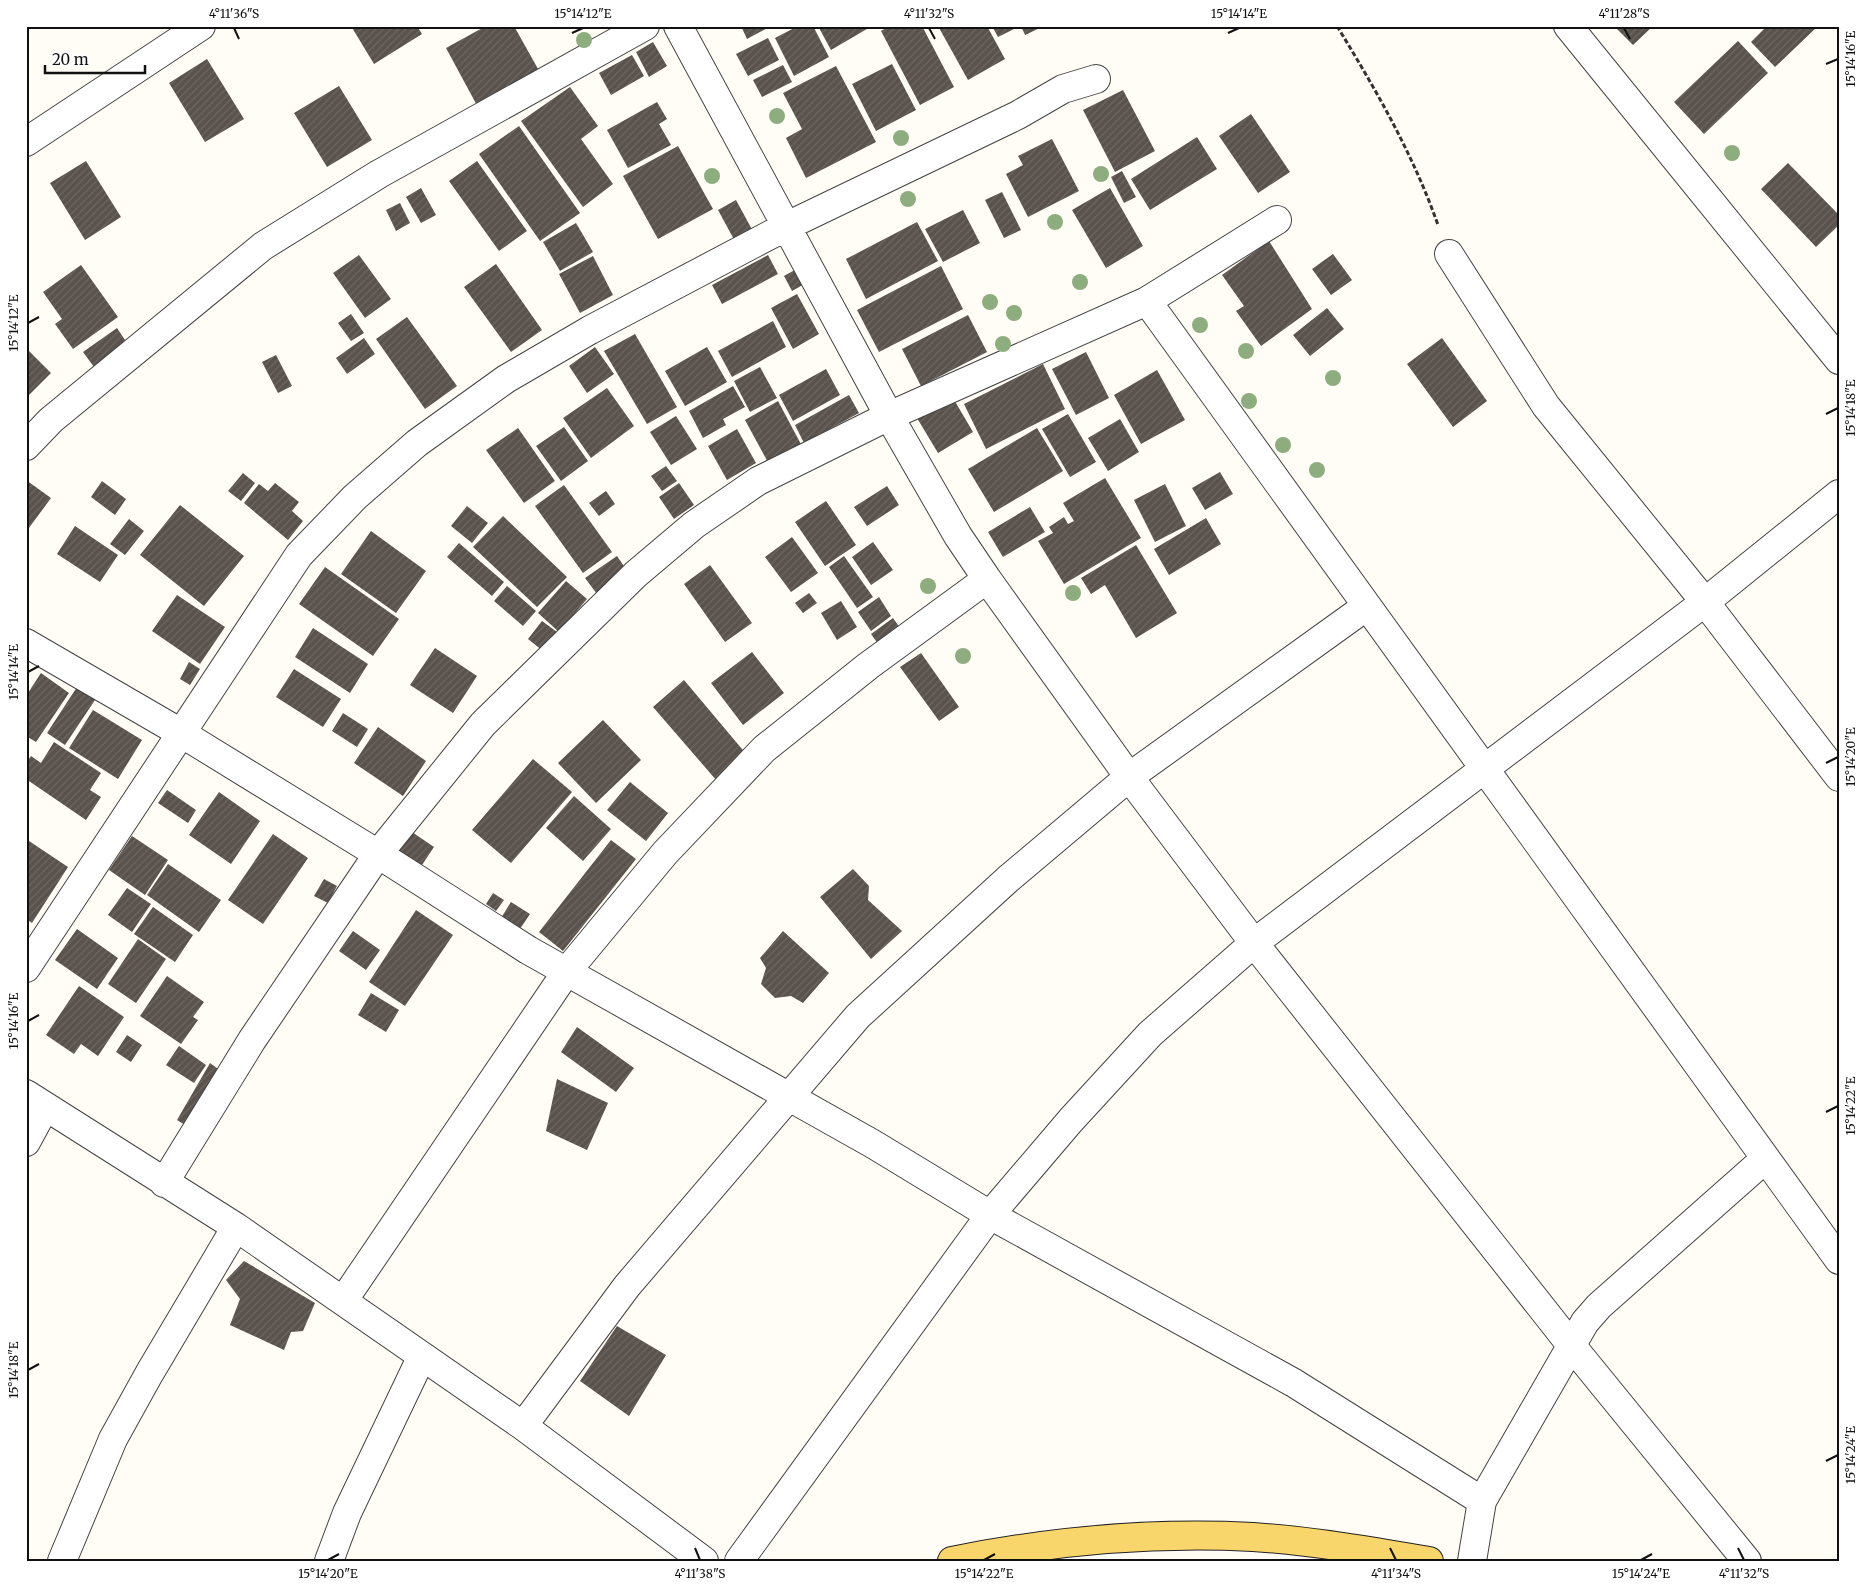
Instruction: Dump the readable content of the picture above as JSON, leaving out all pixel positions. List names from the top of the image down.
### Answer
{
  "scale_bar": "20 m",
  "coordinates": [
    "4°11'36\"S",
    "15°14'12\"E",
    "4°11'32\"S",
    "15°14'14\"E",
    "4°11'28\"S",
    "15°14'16\"E",
    "15°14'18\"E",
    "15°14'20\"E",
    "15°14'22\"E",
    "15°14'24\"E",
    "4°11'38\"S",
    "4°11'34\"S"
  ]
}
